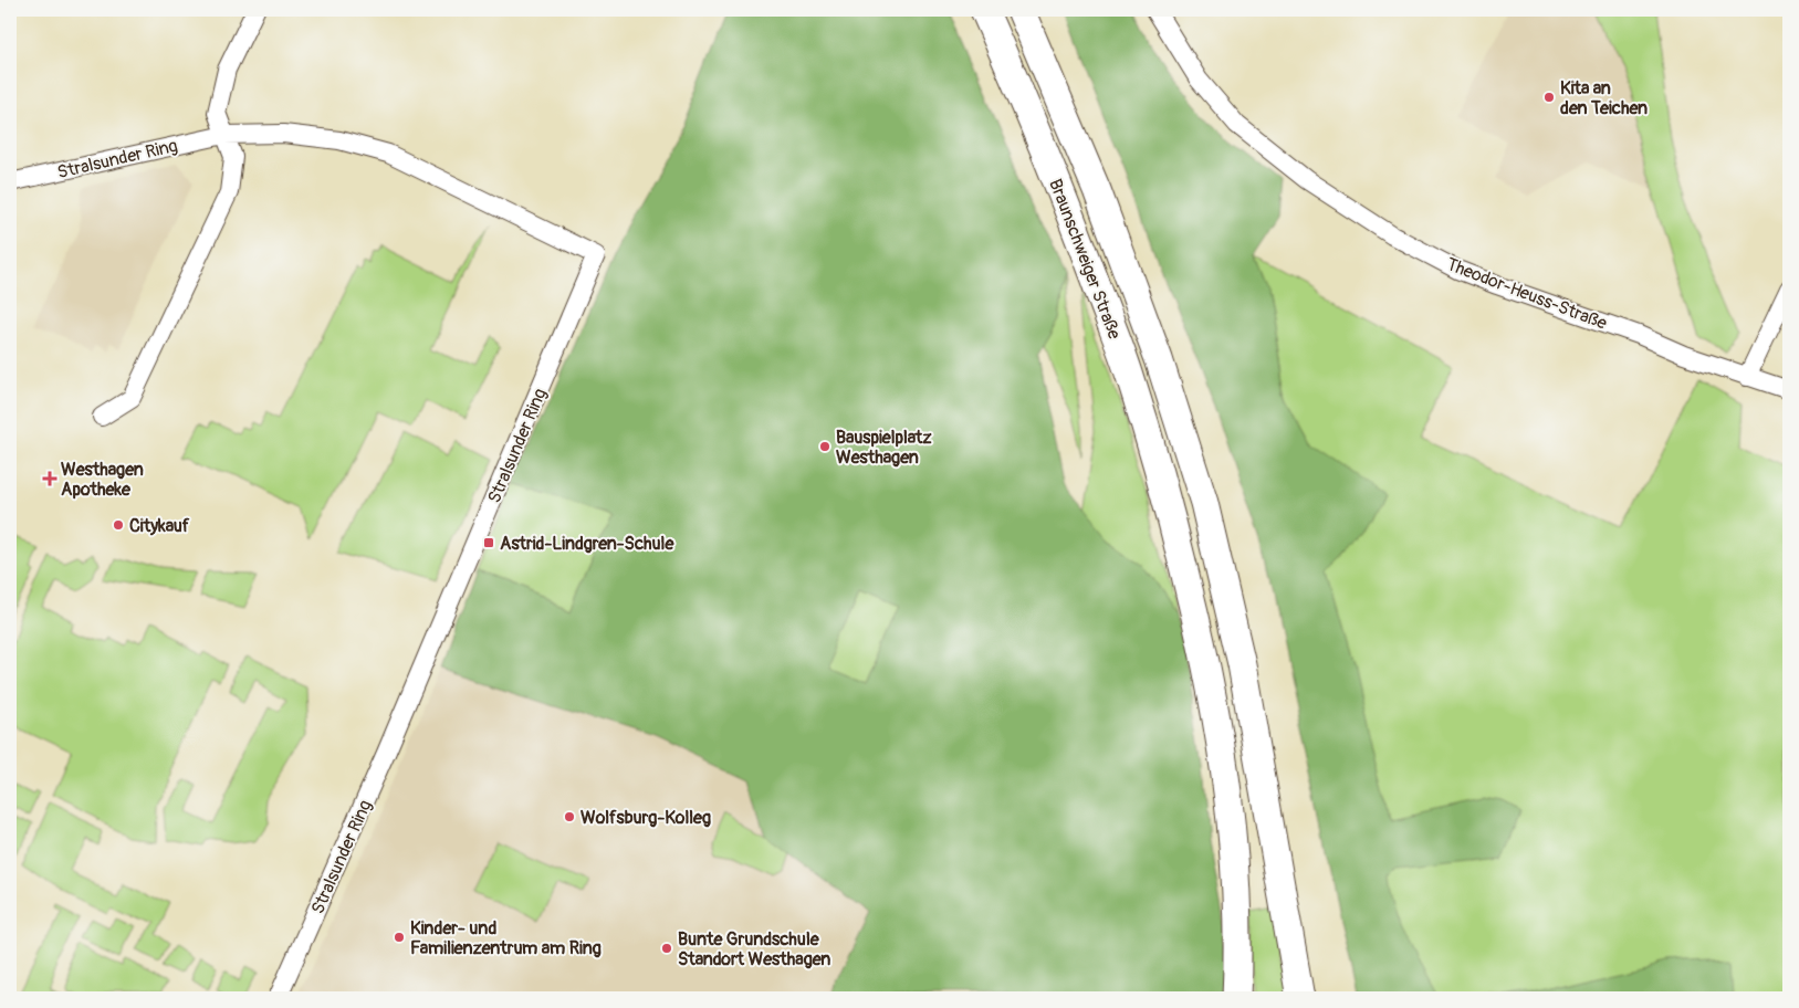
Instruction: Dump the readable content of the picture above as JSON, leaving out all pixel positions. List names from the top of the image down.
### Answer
{
  "streets": {
    "highway": ["Braunschweiger Straße"],
    "street": ["Stralsunder Ring", "Theodor-Heuss-Straße"]
  },
  "places": {
    "other": [
      "Kita an den Teichen",
      "Bauspielplatz Westhagen",
      "Citykauf",
      "Wolfsburg-Kolleg",
      "Kinder- und Familienzentrum am Ring",
      "Bunte Grundschule Standort Westhagen"
    ],
    "health": ["Westhagen Apotheke"],
    "transit": ["Astrid-Lindgren-Schule"]
  }
}
